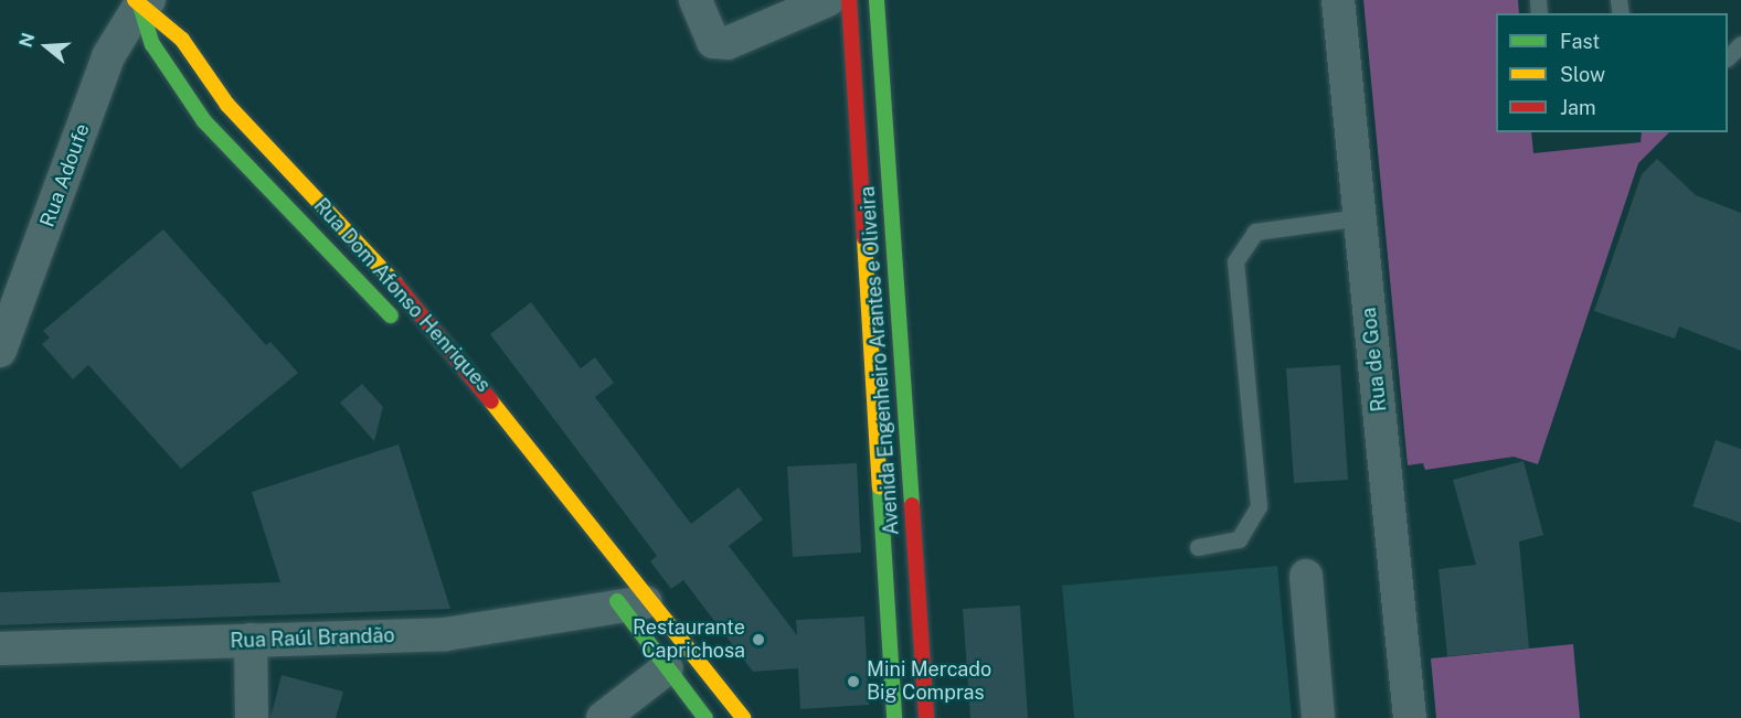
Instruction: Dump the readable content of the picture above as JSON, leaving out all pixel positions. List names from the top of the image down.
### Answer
{
  "streets": {
    "street": [
      "Rua Adoufe",
      "Rua Dom Afonso Henriques",
      "Rua de Goa",
      "Avenida Engenheiro Arantes e Oliveira",
      "Rua Raúl Brandão"
    ]
  },
  "crossings": [
    ["Rua Adoufe", "Rua Dom Afonso Henriques"],
    ["Rua Dom Afonso Henriques", "Rua Raúl Brandão"]
  ],
  "places": ["Restaurante Caprichosa", "Mini Mercado Big Compras"],
  "legend": ["Fast", "Slow", "Jam"],
  "north": "left"
}
